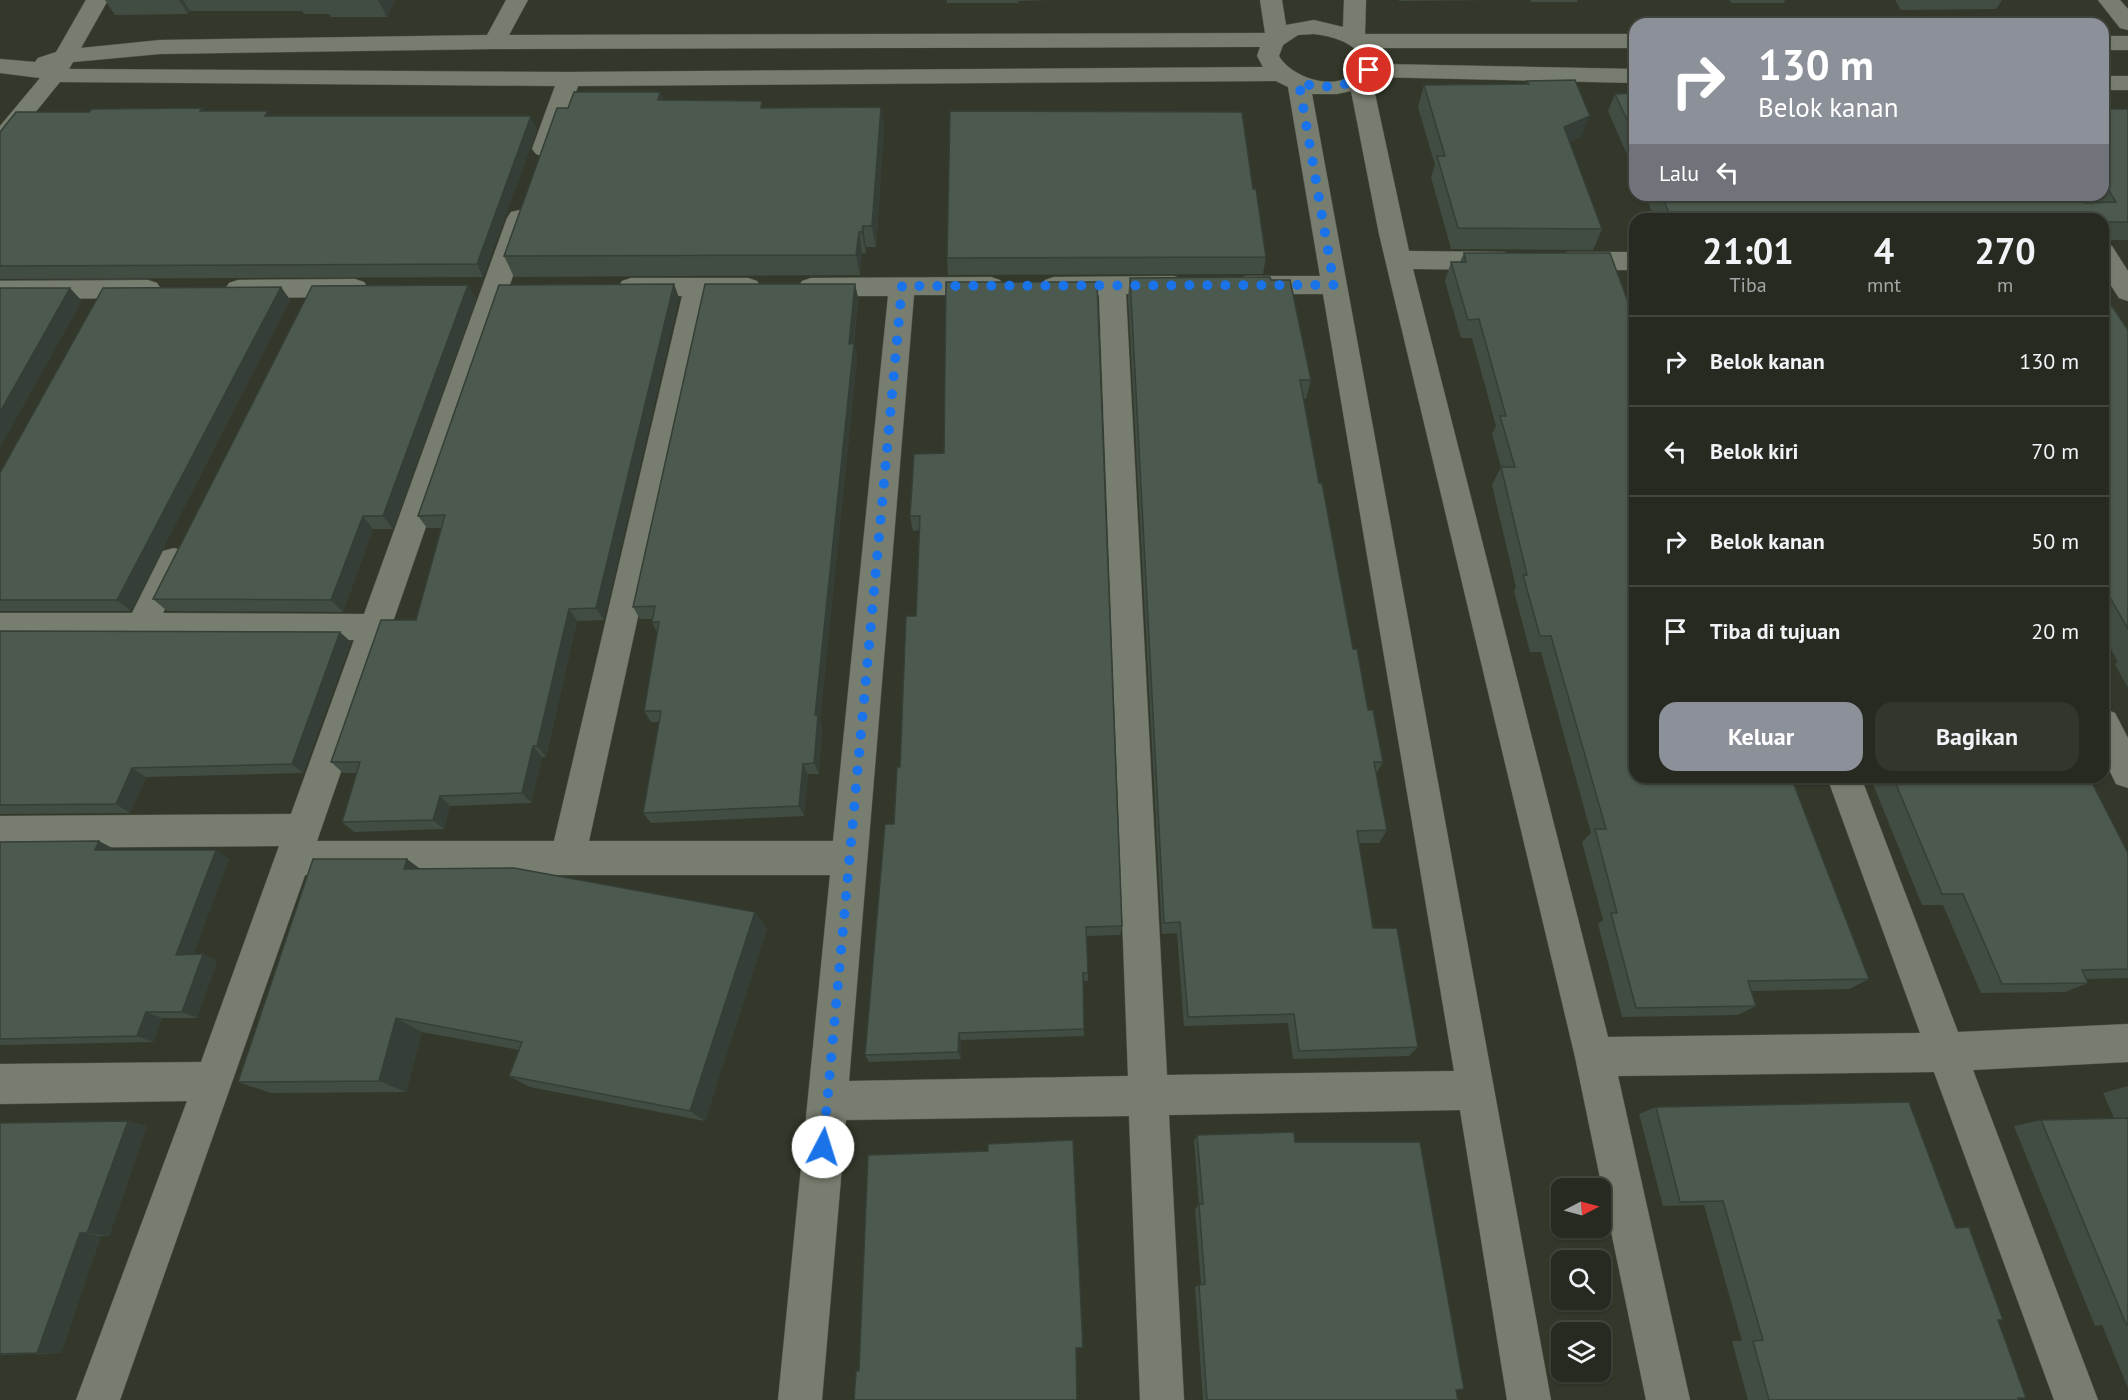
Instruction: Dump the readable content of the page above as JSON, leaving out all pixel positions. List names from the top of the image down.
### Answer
{
  "north": "right",
  "page": {
    "turn": ["130 m", "Belok kanan"],
    "then": "Lalu",
    "eta": [
      "21:01",
      "Tiba",
      "4",
      "mnt",
      "270",
      "m"
    ],
    "list": [
      {
        "name": "Belok kanan",
        "value": "130 m"
      },
      {
        "name": "Belok kiri",
        "value": "70 m"
      },
      {
        "name": "Belok kanan",
        "value": "50 m"
      },
      {
        "name": "Tiba di tujuan",
        "value": "20 m"
      }
    ],
    "buttons": ["Keluar", "Bagikan"]
  }
}
